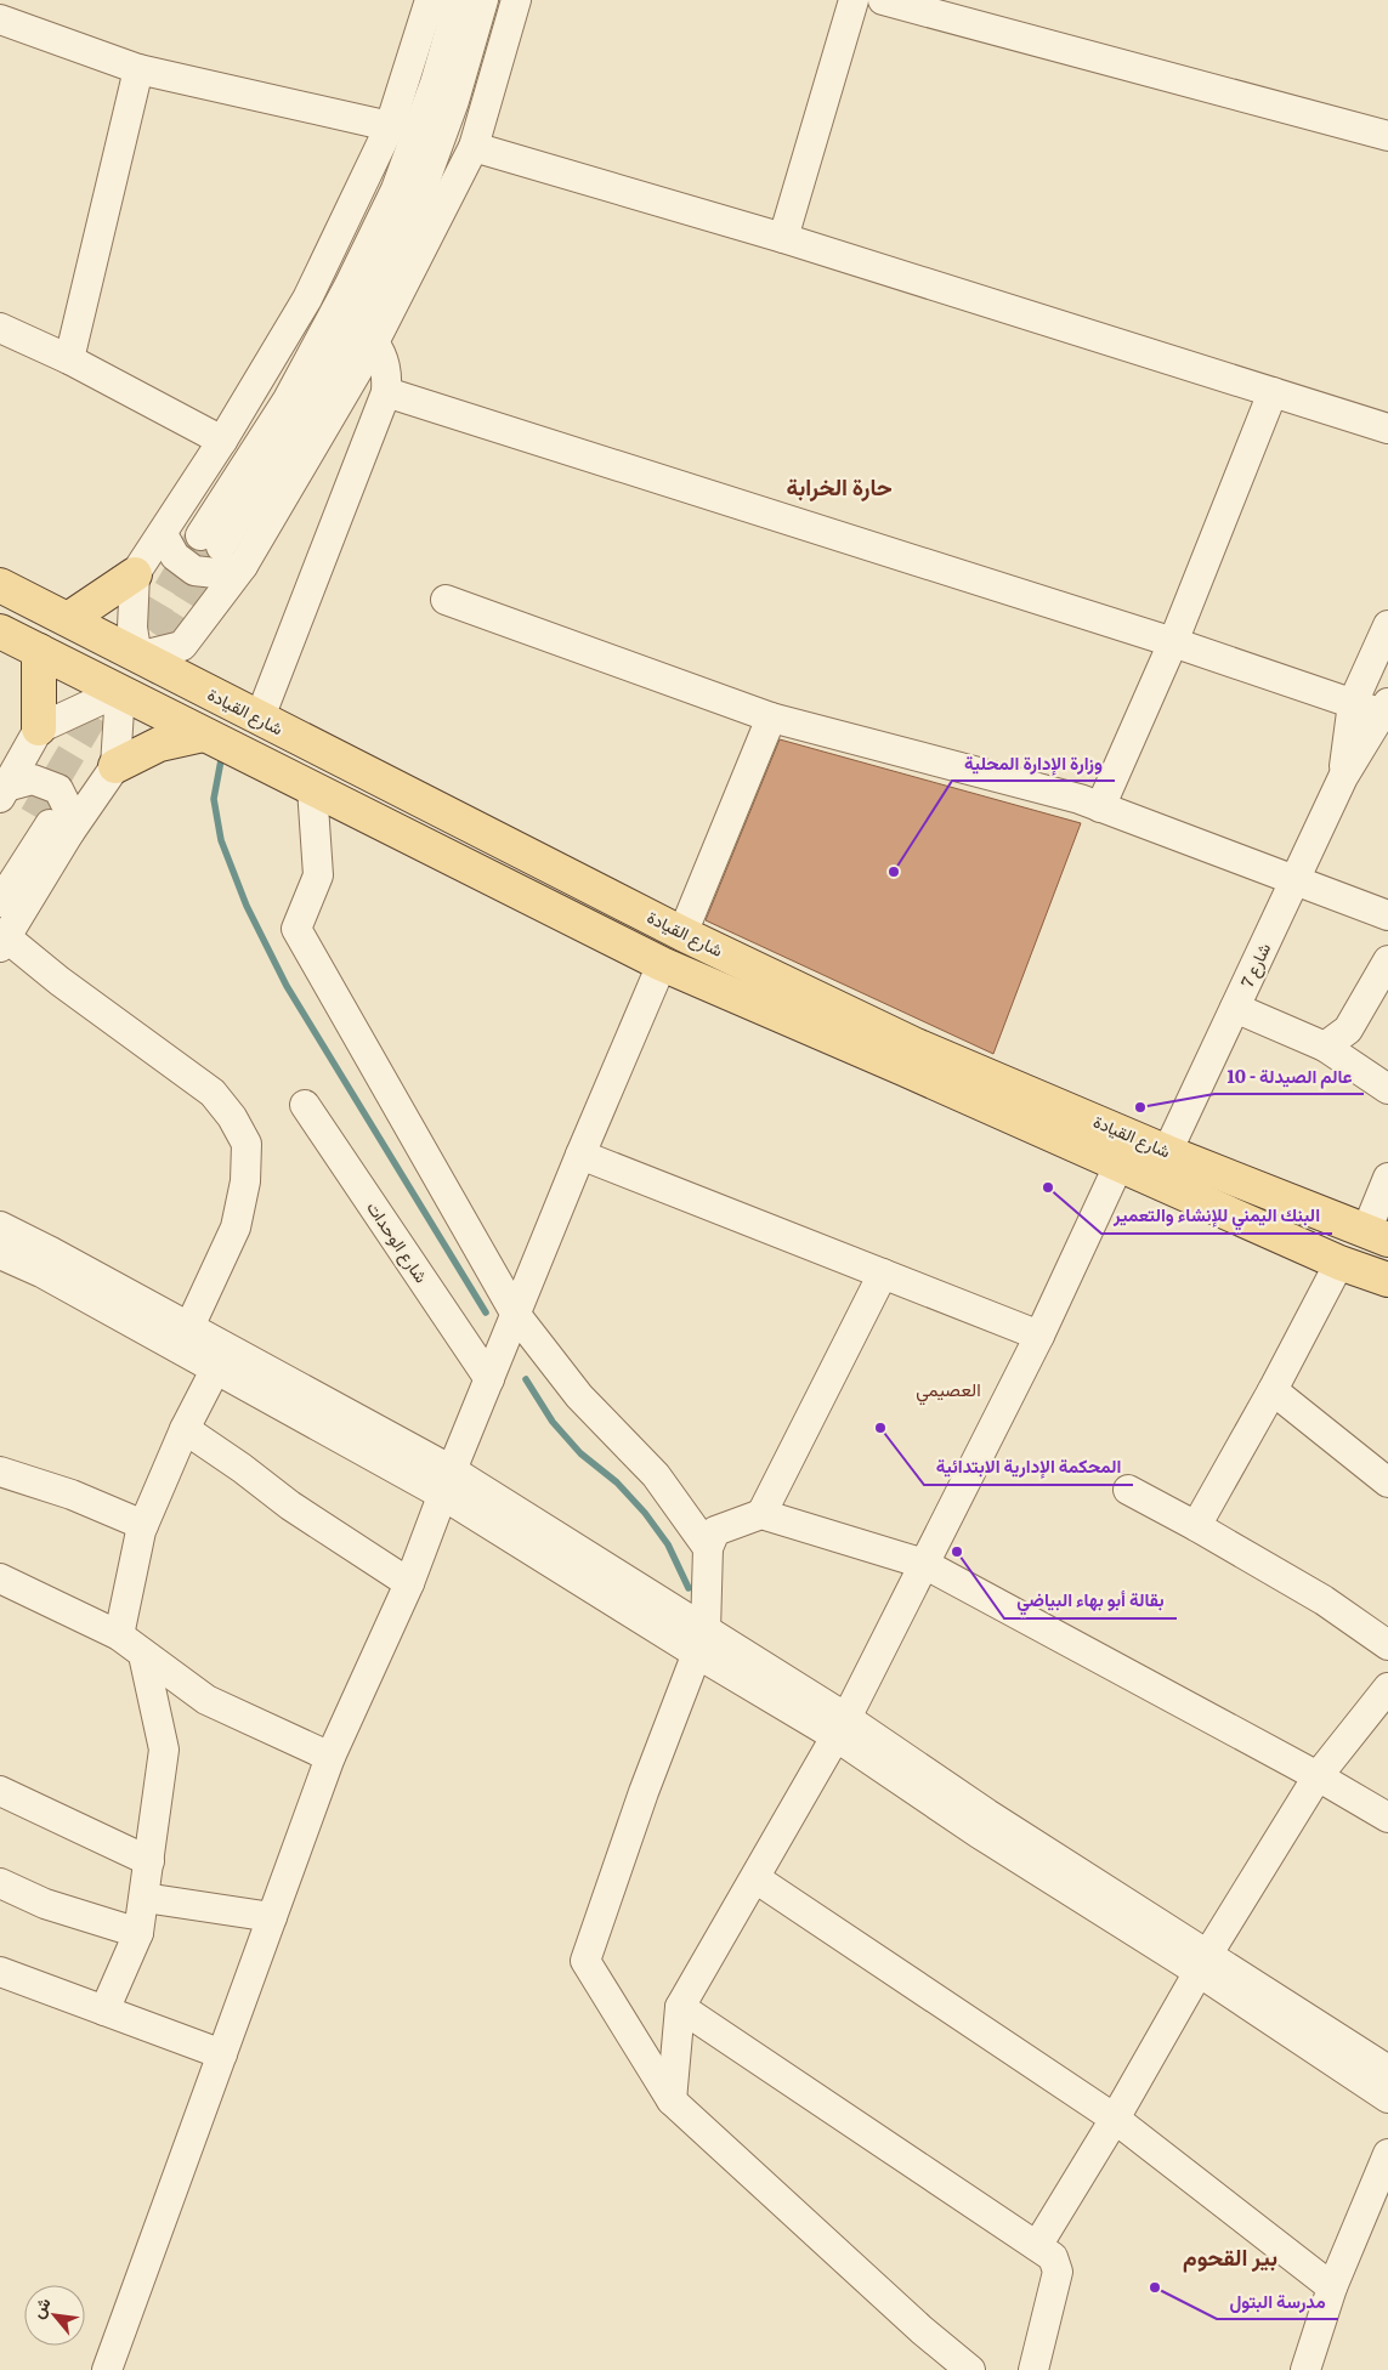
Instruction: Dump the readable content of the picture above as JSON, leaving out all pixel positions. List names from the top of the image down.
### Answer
{
  "streets": {
    "main road": ["شارع القيادة"],
    "street": ["شارع 7", "شارع الوحدات"]
  },
  "crossings": [
    ["شارع القيادة", "شارع 7"]
  ],
  "districts": ["حارة الخرابة", "العصيمي", "بير القحوم"],
  "places": [
    "وزارة الإدارة المحلية",
    "عالم الصيدلة - 10",
    "البنك اليمني للإنشاء والتعمير",
    "المحكمة الإدارية الابتدائية",
    "بقالة أبو بهاء البياضي",
    "مدرسة البتول"
  ],
  "north": "top left"
}
